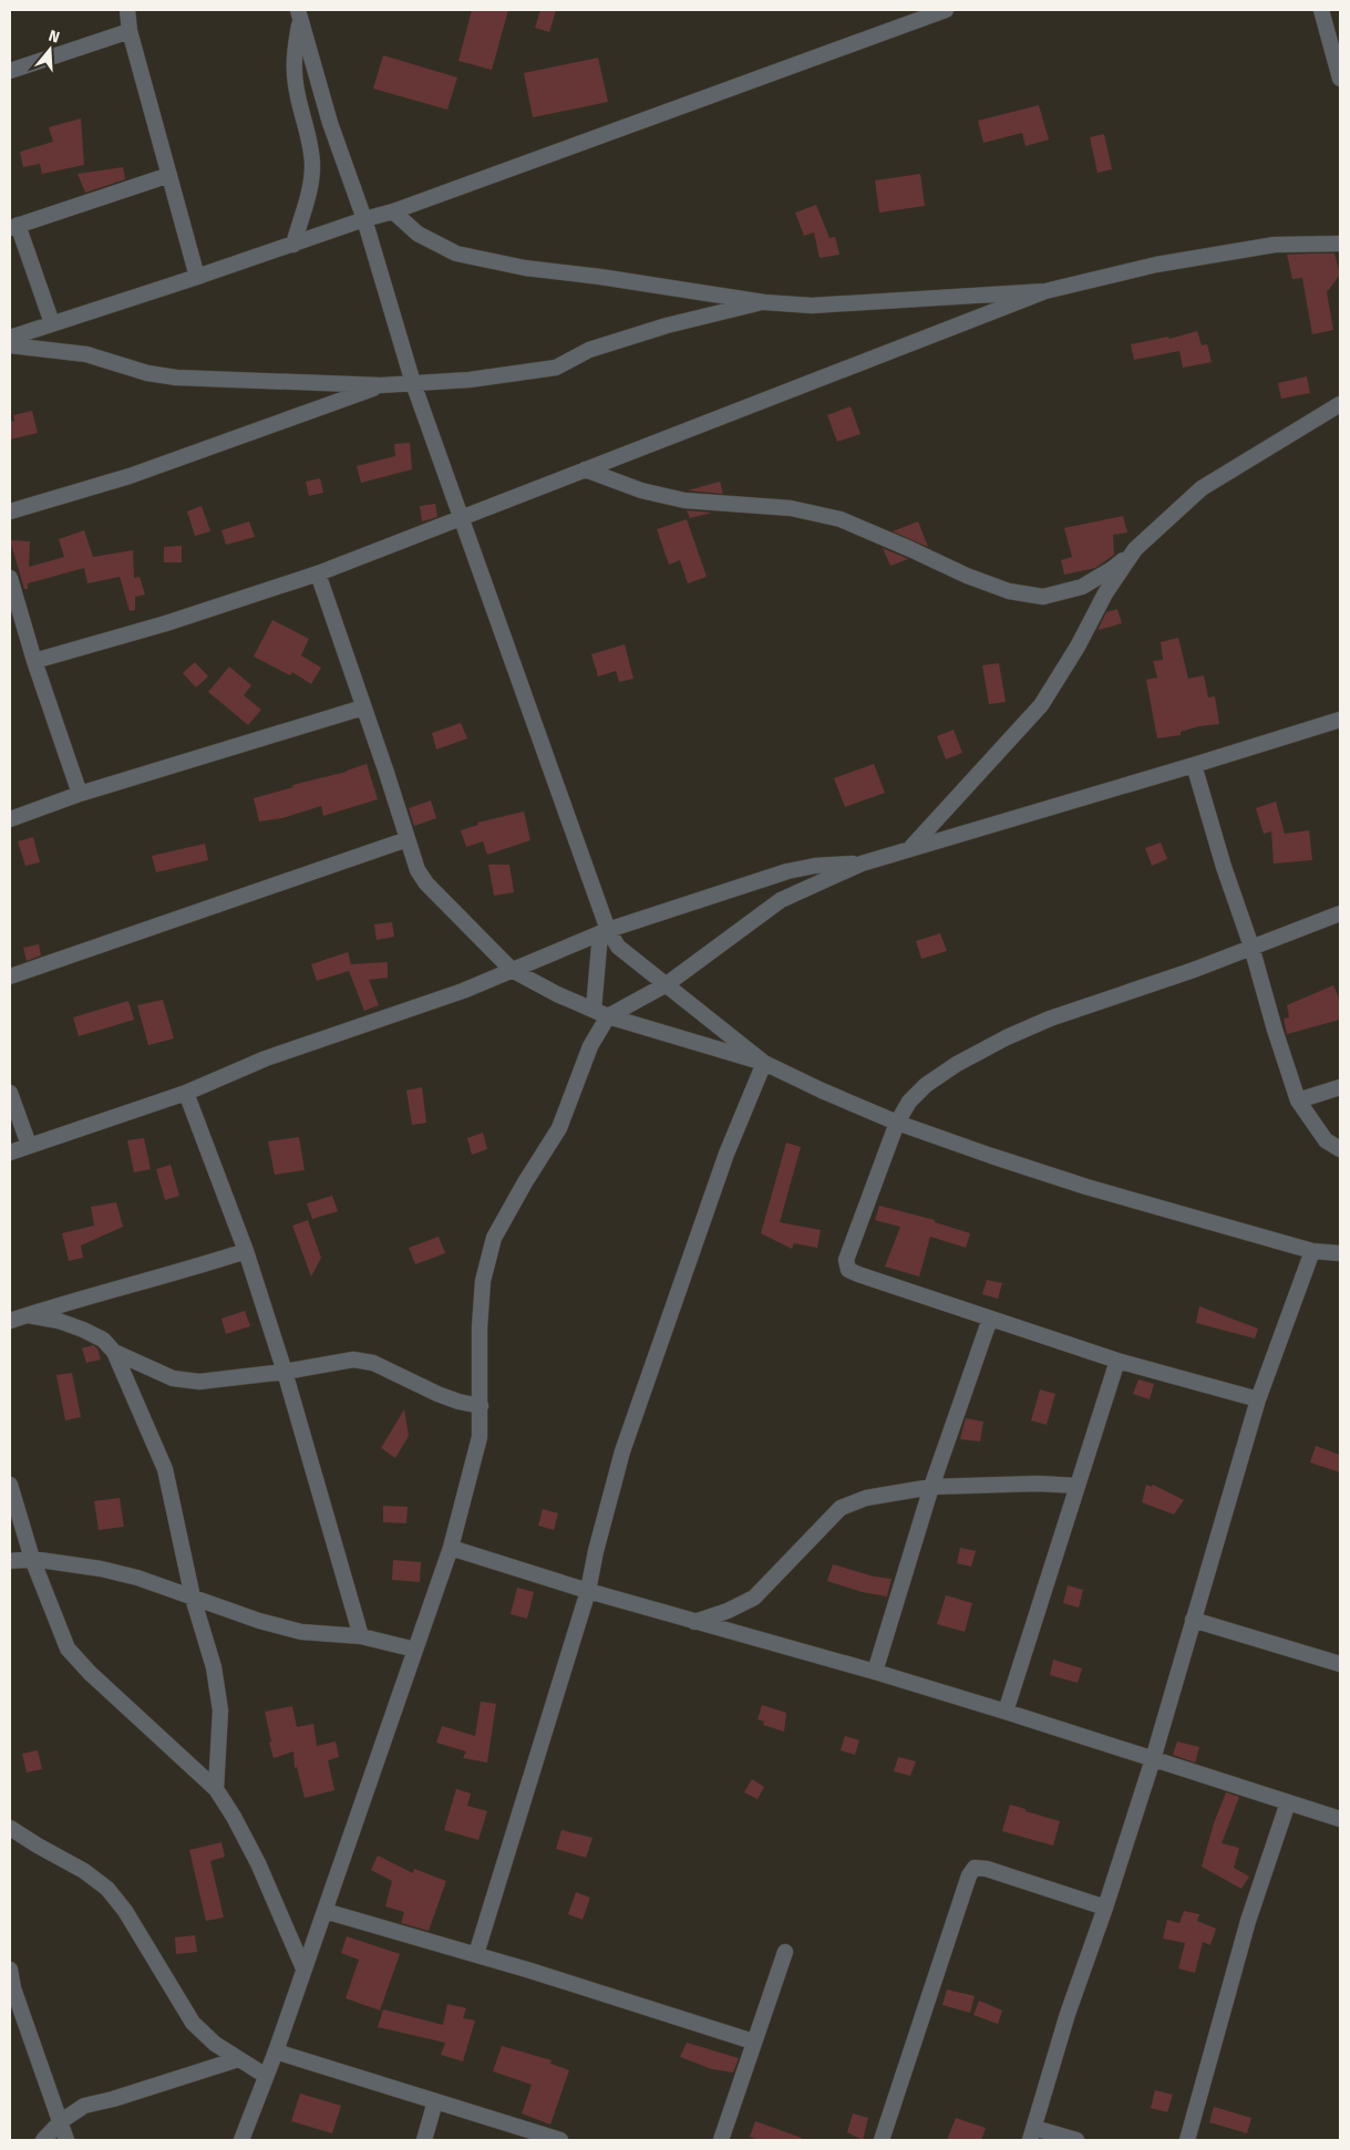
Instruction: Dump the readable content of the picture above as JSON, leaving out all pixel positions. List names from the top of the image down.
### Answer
{
  "north": "top"
}
